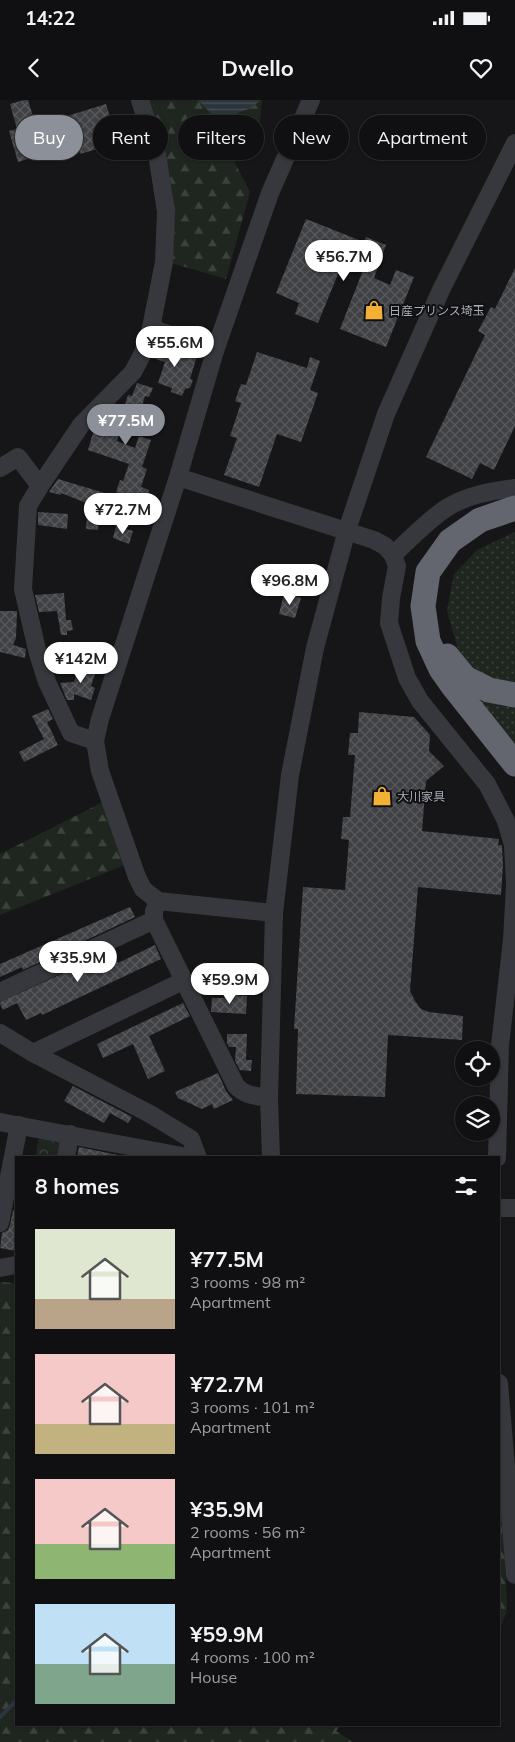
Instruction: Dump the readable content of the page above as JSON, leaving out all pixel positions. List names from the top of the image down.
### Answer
{
  "places": {
    "shop": ["日産プリンス埼玉", "大川家具"]
  },
  "page": {
    "status": "14:22",
    "header": "Dwello",
    "chip": [
      "Buy",
      "Rent",
      "Filters",
      "New",
      "Apartment"
    ],
    "price": [
      "¥56.7M",
      "¥55.6M",
      "¥77.5M",
      "¥72.7M",
      "¥96.8M",
      "¥142M",
      "¥35.9M",
      "¥59.9M"
    ],
    "heading": "8 homes",
    "list": [
      {
        "name": "¥77.5M",
        "note": "3 rooms · 98 m² · Apartment"
      },
      {
        "name": "¥72.7M",
        "note": "3 rooms · 101 m² · Apartment"
      },
      {
        "name": "¥35.9M",
        "note": "2 rooms · 56 m² · Apartment"
      },
      {
        "name": "¥59.9M",
        "note": "4 rooms · 100 m² · House"
      }
    ]
  }
}
